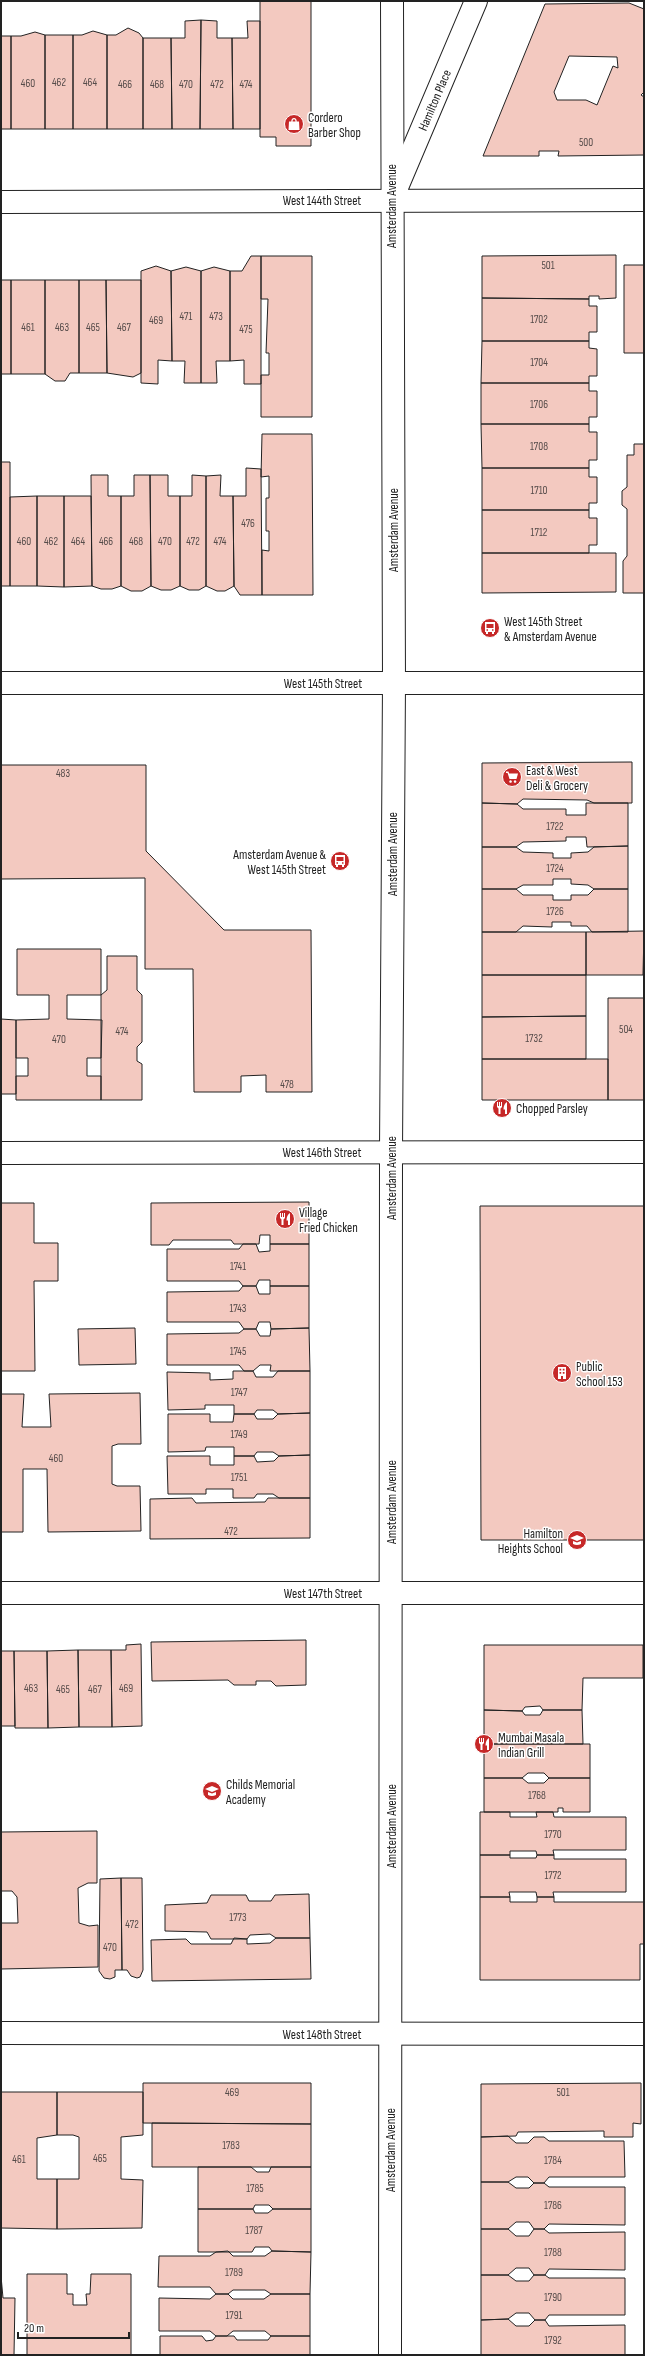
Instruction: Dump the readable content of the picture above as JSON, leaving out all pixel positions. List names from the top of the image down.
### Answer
{
  "streets": {
    "main road": [
      "Hamilton Place",
      "West 144th Street",
      "Amsterdam Avenue",
      "West 145th Street",
      "West 146th Street",
      "West 147th Street",
      "West 148th Street"
    ]
  },
  "crossings": [
    ["Hamilton Place", "West 144th Street"],
    ["Hamilton Place", "Amsterdam Avenue"],
    ["West 144th Street", "Amsterdam Avenue"],
    ["Amsterdam Avenue", "West 145th Street"],
    ["Amsterdam Avenue", "West 146th Street"],
    ["Amsterdam Avenue", "West 147th Street"],
    ["Amsterdam Avenue", "West 148th Street"]
  ],
  "places": {
    "shop": ["Cordero Barber Shop"],
    "bus stop": ["West 145th Street & Amsterdam Avenue", "Amsterdam Avenue & West 145th Street"],
    "supermarket": ["East & West Deli & Grocery"],
    "restaurant": ["Chopped Parsley", "Village Fried Chicken", "Mumbai Masala Indian Grill"],
    "building": ["Public School 153"],
    "school or university": ["Hamilton Heights School", "Childs Memorial Academy"]
  },
  "house_numbers": [
    "462",
    "464",
    "460",
    "466",
    "468",
    "470",
    "472",
    "474",
    "500",
    "501",
    "471",
    "473",
    "1702",
    "469",
    "461",
    "463",
    "465",
    "467",
    "475",
    "1704",
    "1706",
    "1708",
    "1710",
    "476",
    "1712",
    "460",
    "462",
    "464",
    "466",
    "468",
    "470",
    "472",
    "474",
    "483",
    "1722",
    "1724",
    "1726",
    "504",
    "474",
    "1732",
    "470",
    "478",
    "1741",
    "1743",
    "1745",
    "1747",
    "1749",
    "460",
    "1751",
    "472",
    "463",
    "469",
    "465",
    "467",
    "1768",
    "1770",
    "1772",
    "1773",
    "472",
    "470",
    "469",
    "501",
    "1783",
    "465",
    "461",
    "1784",
    "1785",
    "1786",
    "1787",
    "1788",
    "1789",
    "1790",
    "1791",
    "1792"
  ],
  "scale_bar": "20 m"
}
